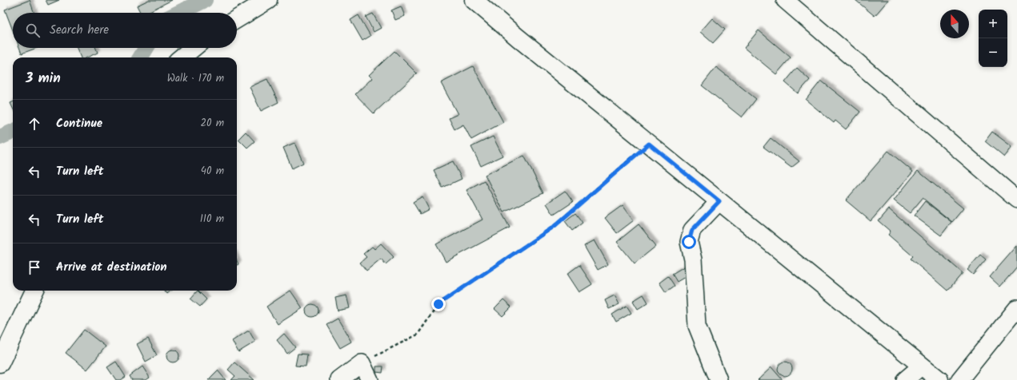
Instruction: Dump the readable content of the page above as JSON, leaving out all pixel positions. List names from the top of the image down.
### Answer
{
  "north": "top",
  "page": {
    "map_buttons": ["+", "−"],
    "search": "Search here",
    "heading": ["3 min", "Walk · 170 m"],
    "list": [
      ["Continue", "20 m"],
      ["Turn left", "40 m"],
      ["Turn left", "110 m"],
      "Arrive at destination"
    ]
  }
}
